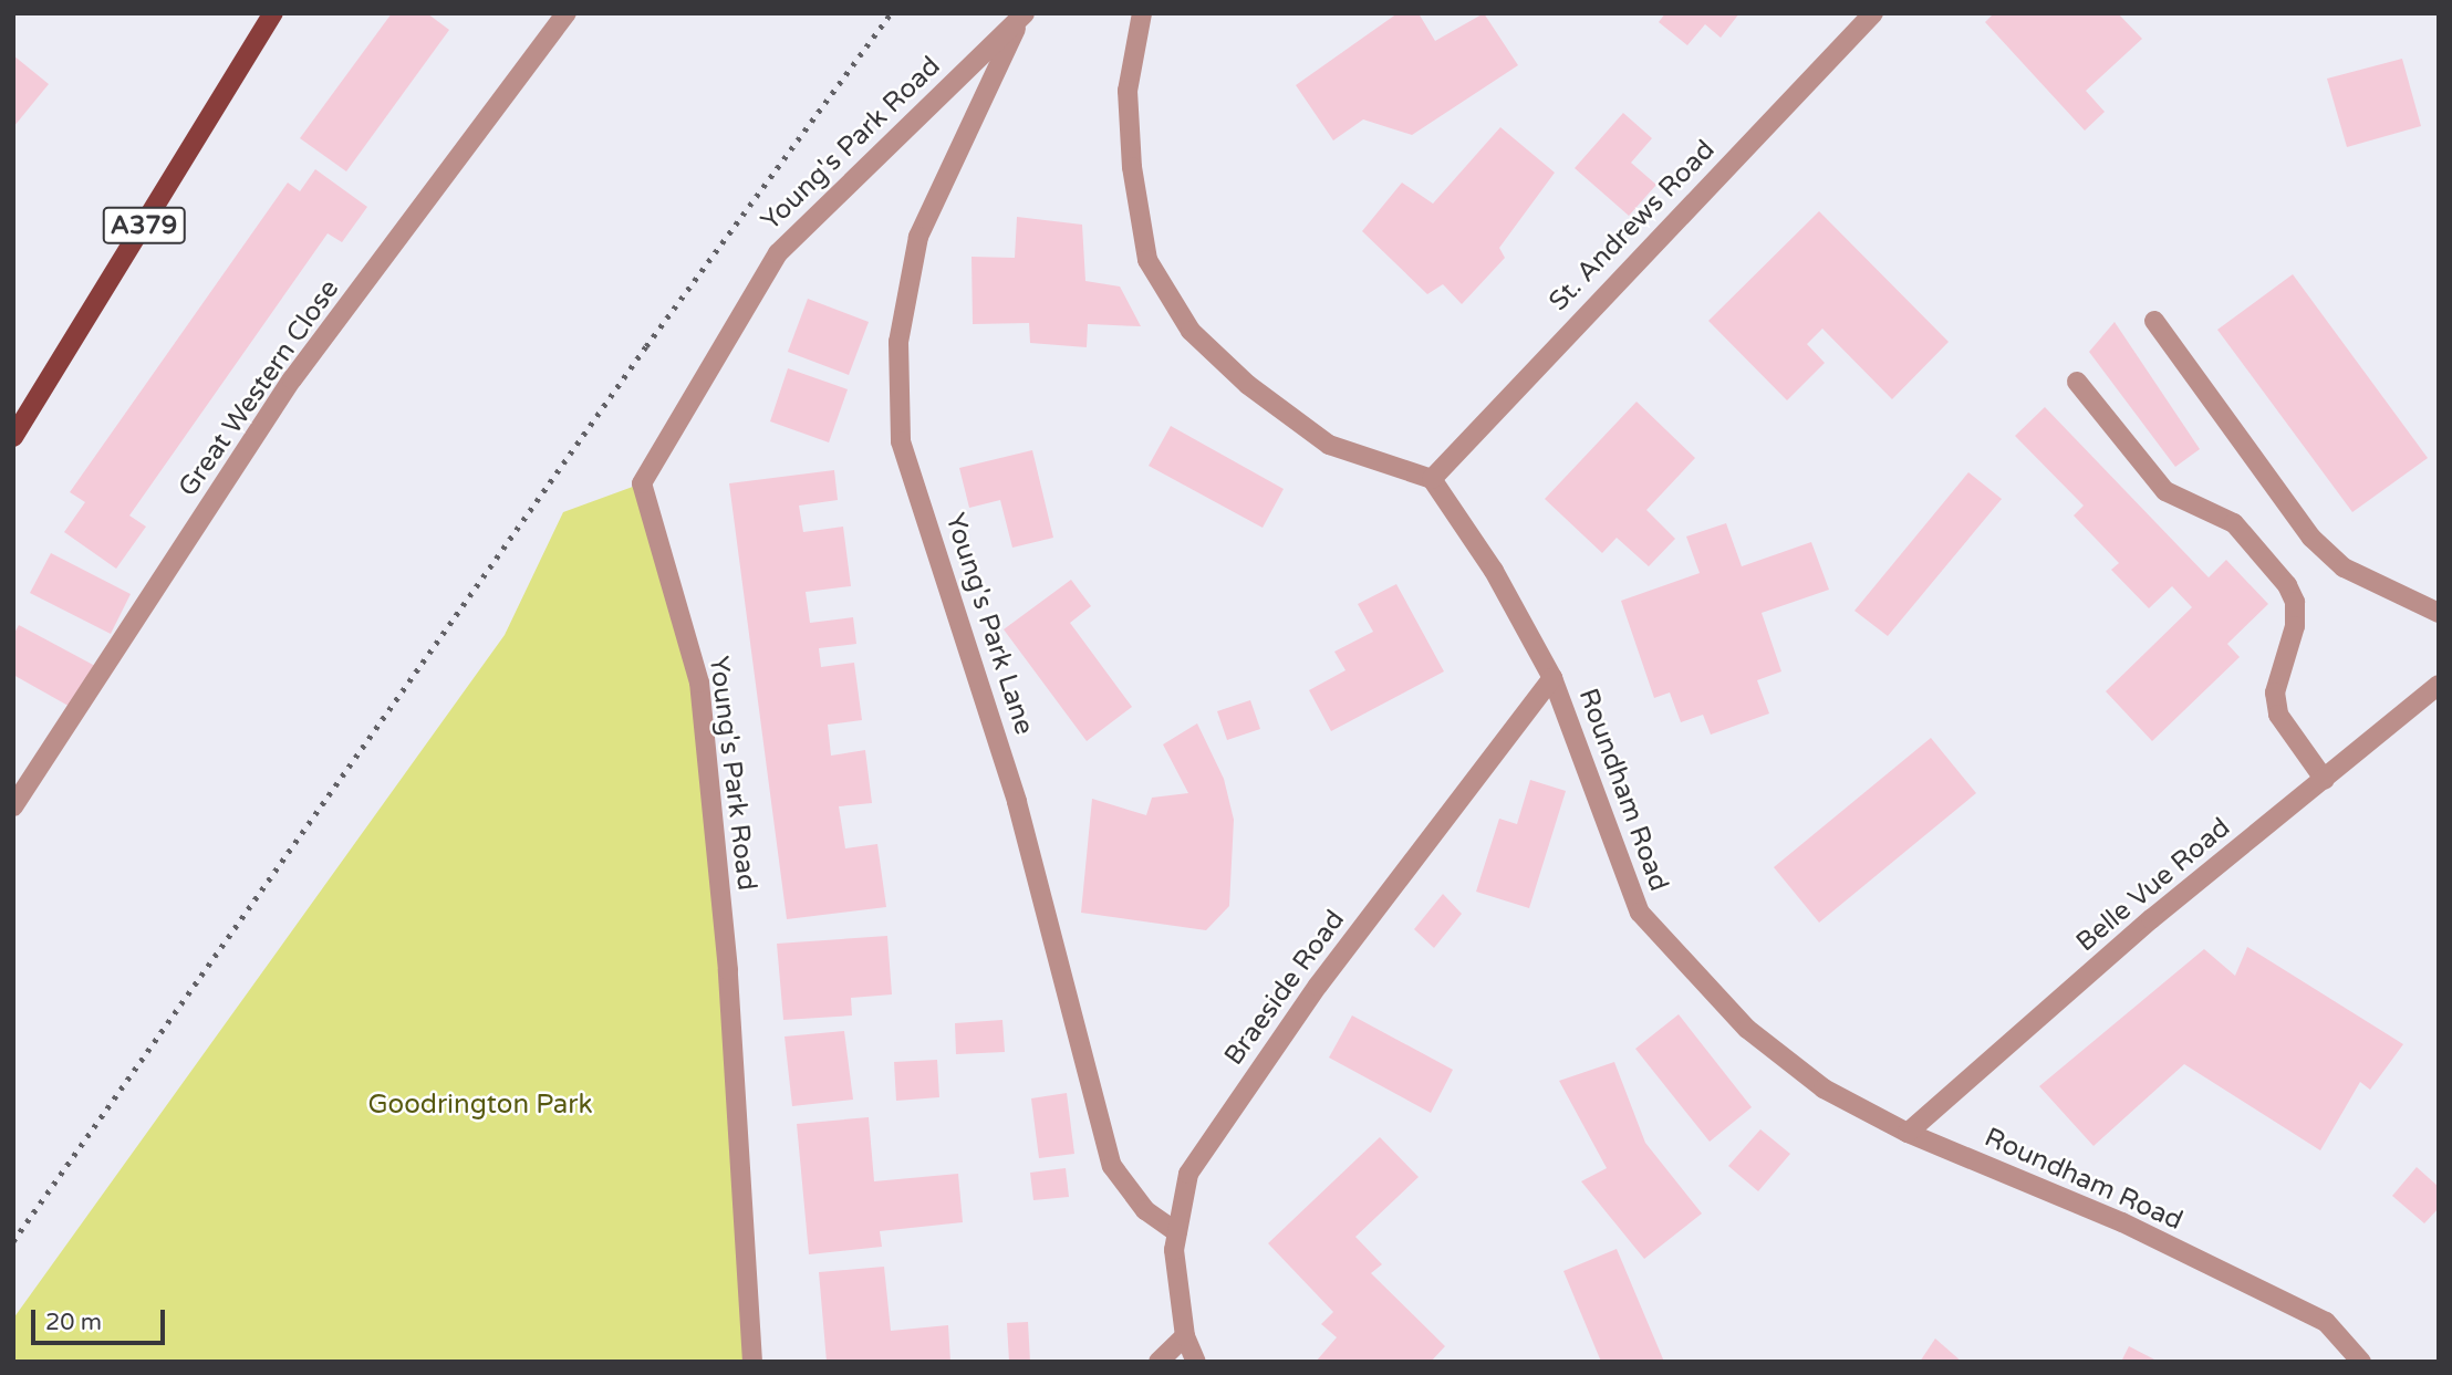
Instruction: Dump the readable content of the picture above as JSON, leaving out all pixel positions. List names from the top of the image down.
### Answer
{
  "streets": {
    "main road": ["A379"],
    "street": [
      "Young's Park Road",
      "St. Andrews Road",
      "Great Western Close",
      "Young's Park Lane",
      "Roundham Road",
      "Belle Vue Road",
      "Braeside Road"
    ]
  },
  "crossings": [
    ["Young's Park Road", "Young's Park Lane"],
    ["St. Andrews Road", "Roundham Road"],
    ["Young's Park Lane", "Braeside Road"],
    ["Roundham Road", "Belle Vue Road"],
    ["Roundham Road", "Braeside Road"]
  ],
  "parks": ["Goodrington Park"],
  "scale_bar": "20 m"
}
